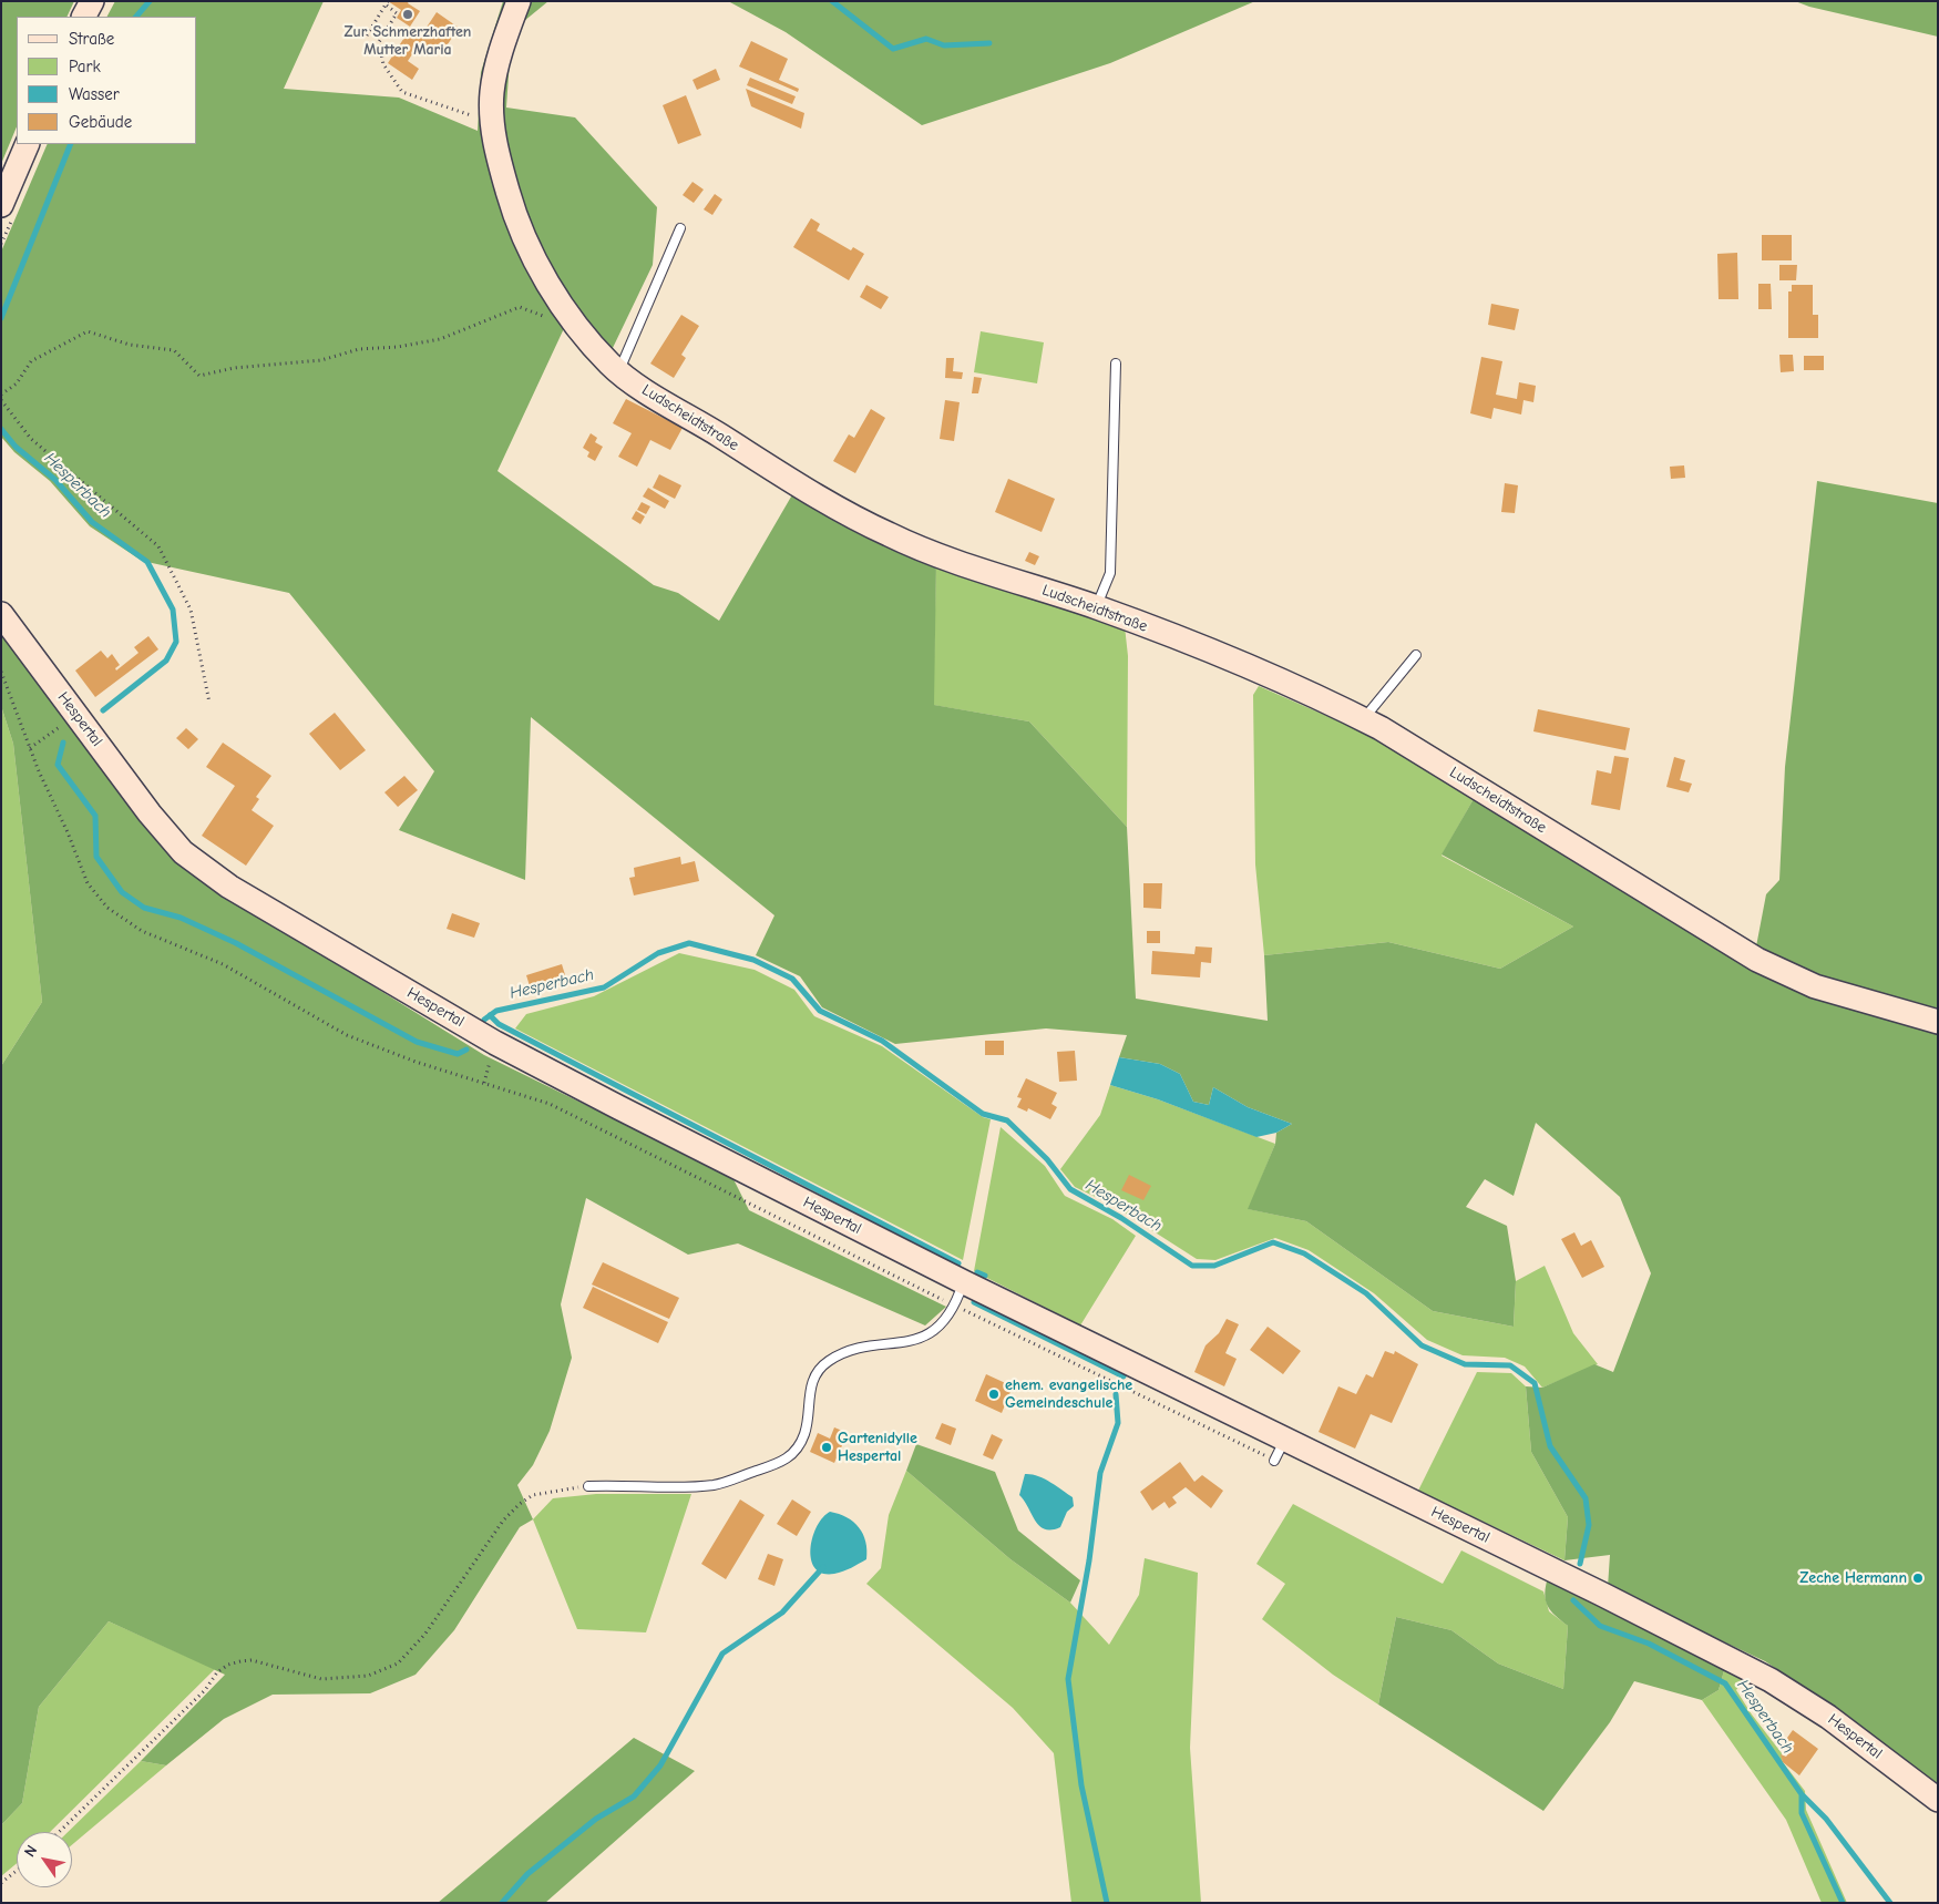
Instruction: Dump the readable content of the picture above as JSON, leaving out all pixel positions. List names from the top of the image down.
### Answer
{
  "streets": {
    "main road": ["Ludscheidtstraße", "Hespertal"]
  },
  "water": ["Hesperbach"],
  "places": [
    "Zur Schmerzhaften Mutter Maria",
    "ehem. evangelische Gemeindeschule",
    "Gartenidylle Hespertal",
    "Zeche Hermann"
  ],
  "legend": [
    "Straße",
    "Park",
    "Wasser",
    "Gebäude"
  ],
  "north": "top left"
}
